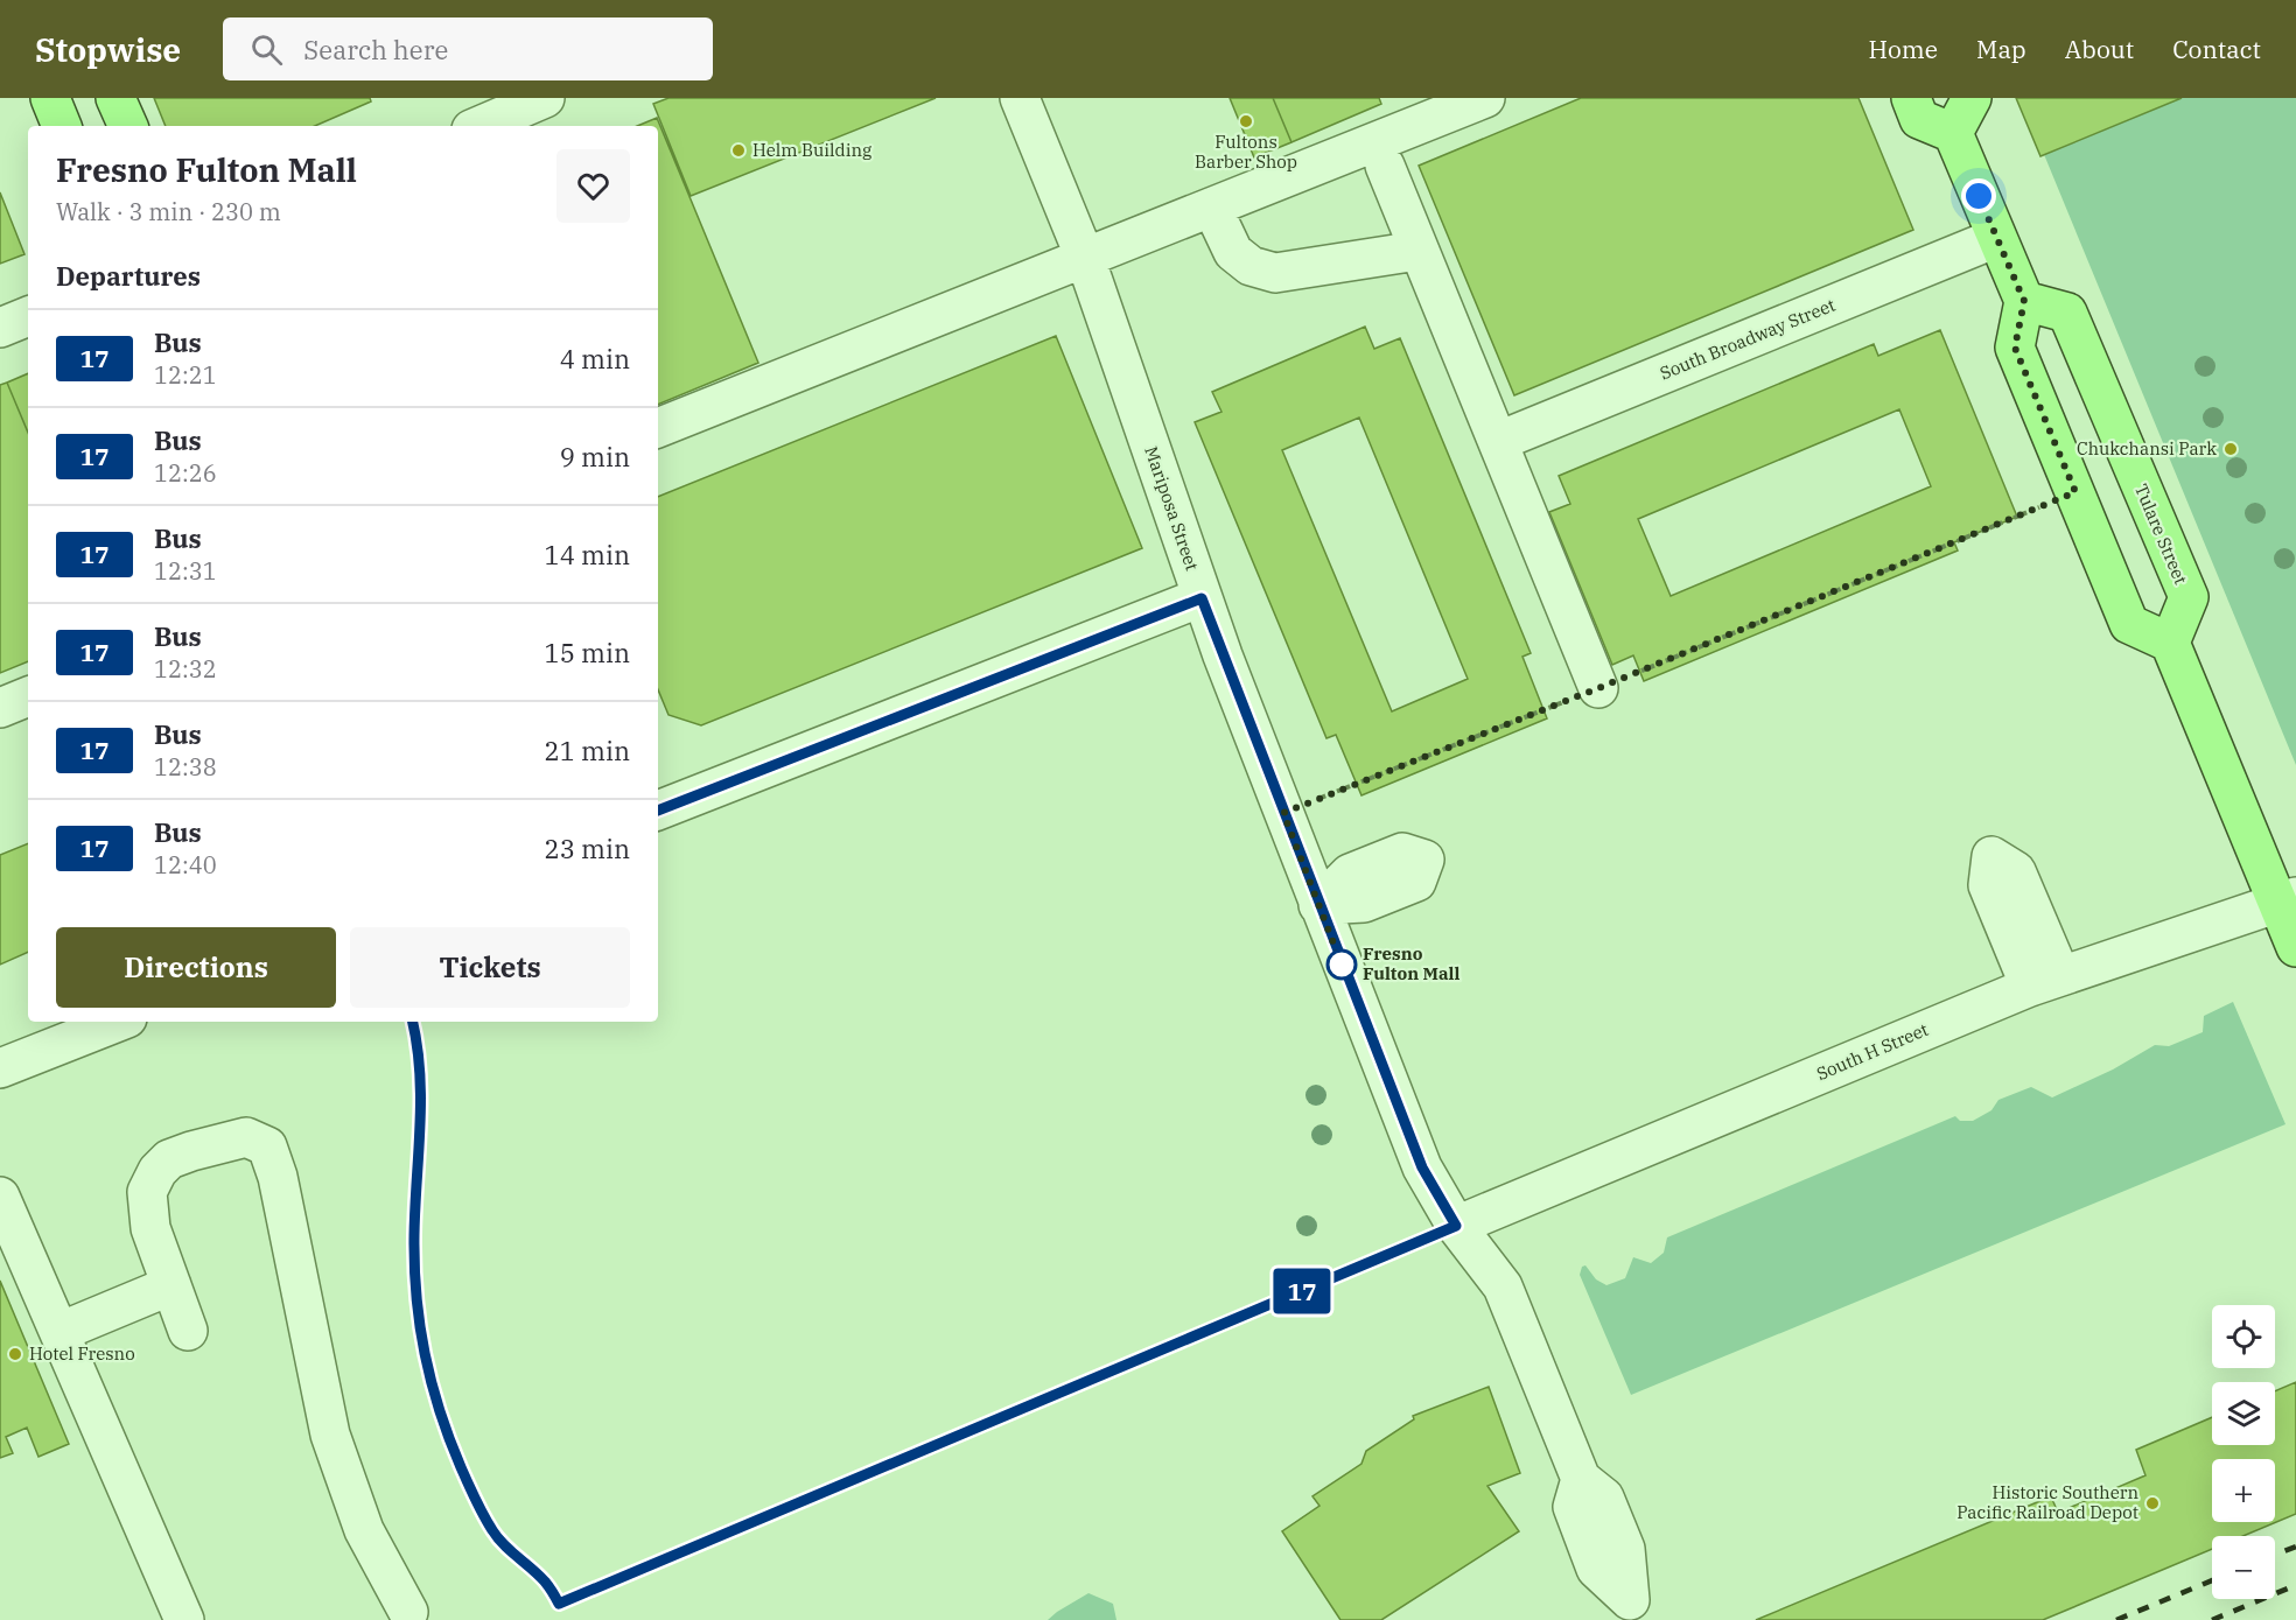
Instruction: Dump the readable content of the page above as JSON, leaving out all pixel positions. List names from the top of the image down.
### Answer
{
  "streets": {
    "main road": ["Tulare Street"],
    "street": ["South Broadway Street", "Mariposa Street", "South H Street"]
  },
  "crossings": [
    ["Mariposa Street", "South H Street"]
  ],
  "places": [
    "Fultons Barber Shop",
    "Helm Building",
    "Chukchansi Park",
    "Fresno Fulton Mall",
    "Hotel Fresno",
    "Historic Southern Pacific Railroad Depot"
  ],
  "lines": ["bus line 17"],
  "page": {
    "header": "Stopwise",
    "search": "Search here",
    "nav": [
      "Home",
      "Map",
      "About",
      "Contact"
    ],
    "on_map": "17",
    "heading": [
      ["Fresno Fulton Mall", "Walk · 3 min · 230 m"],
      "Departures"
    ],
    "list": [
      {
        "mark": "17",
        "name": "Bus",
        "note": "12:21",
        "value": "4 min"
      },
      {
        "mark": "17",
        "name": "Bus",
        "note": "12:26",
        "value": "9 min"
      },
      {
        "mark": "17",
        "name": "Bus",
        "note": "12:31",
        "value": "14 min"
      },
      {
        "mark": "17",
        "name": "Bus",
        "note": "12:32",
        "value": "15 min"
      },
      {
        "mark": "17",
        "name": "Bus",
        "note": "12:38",
        "value": "21 min"
      },
      {
        "mark": "17",
        "name": "Bus",
        "note": "12:40",
        "value": "23 min"
      }
    ],
    "buttons": ["Directions", "Tickets"],
    "map_buttons": ["+", "−"]
  }
}
